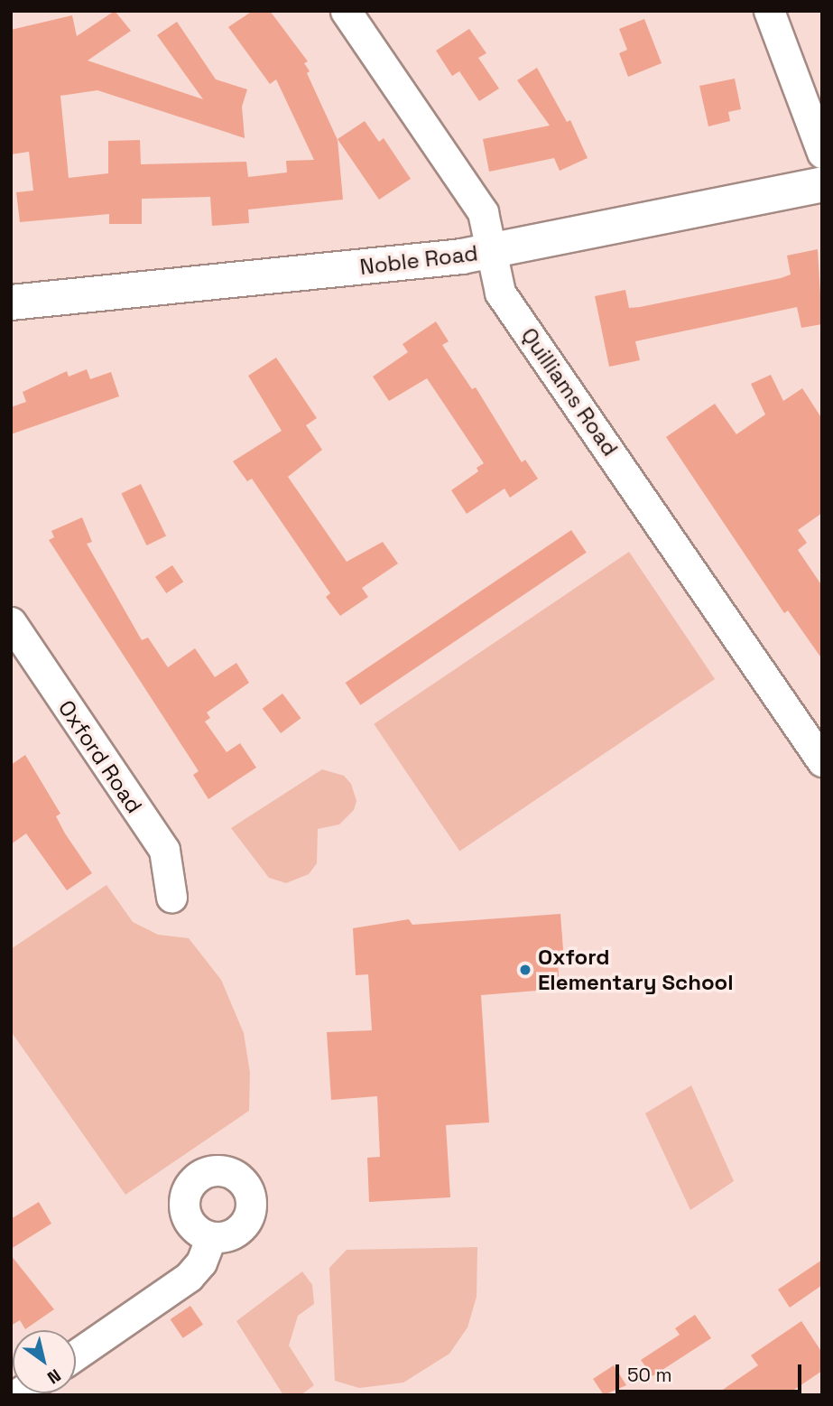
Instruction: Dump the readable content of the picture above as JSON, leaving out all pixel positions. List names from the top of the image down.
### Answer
{
  "streets": {
    "main road": ["Noble Road"],
    "street": ["Quilliams Road", "Oxford Road"]
  },
  "crossings": [
    ["Noble Road", "Quilliams Road"]
  ],
  "places": ["Oxford Elementary School"],
  "scale_bar": "50 m",
  "north": "bottom right"
}
